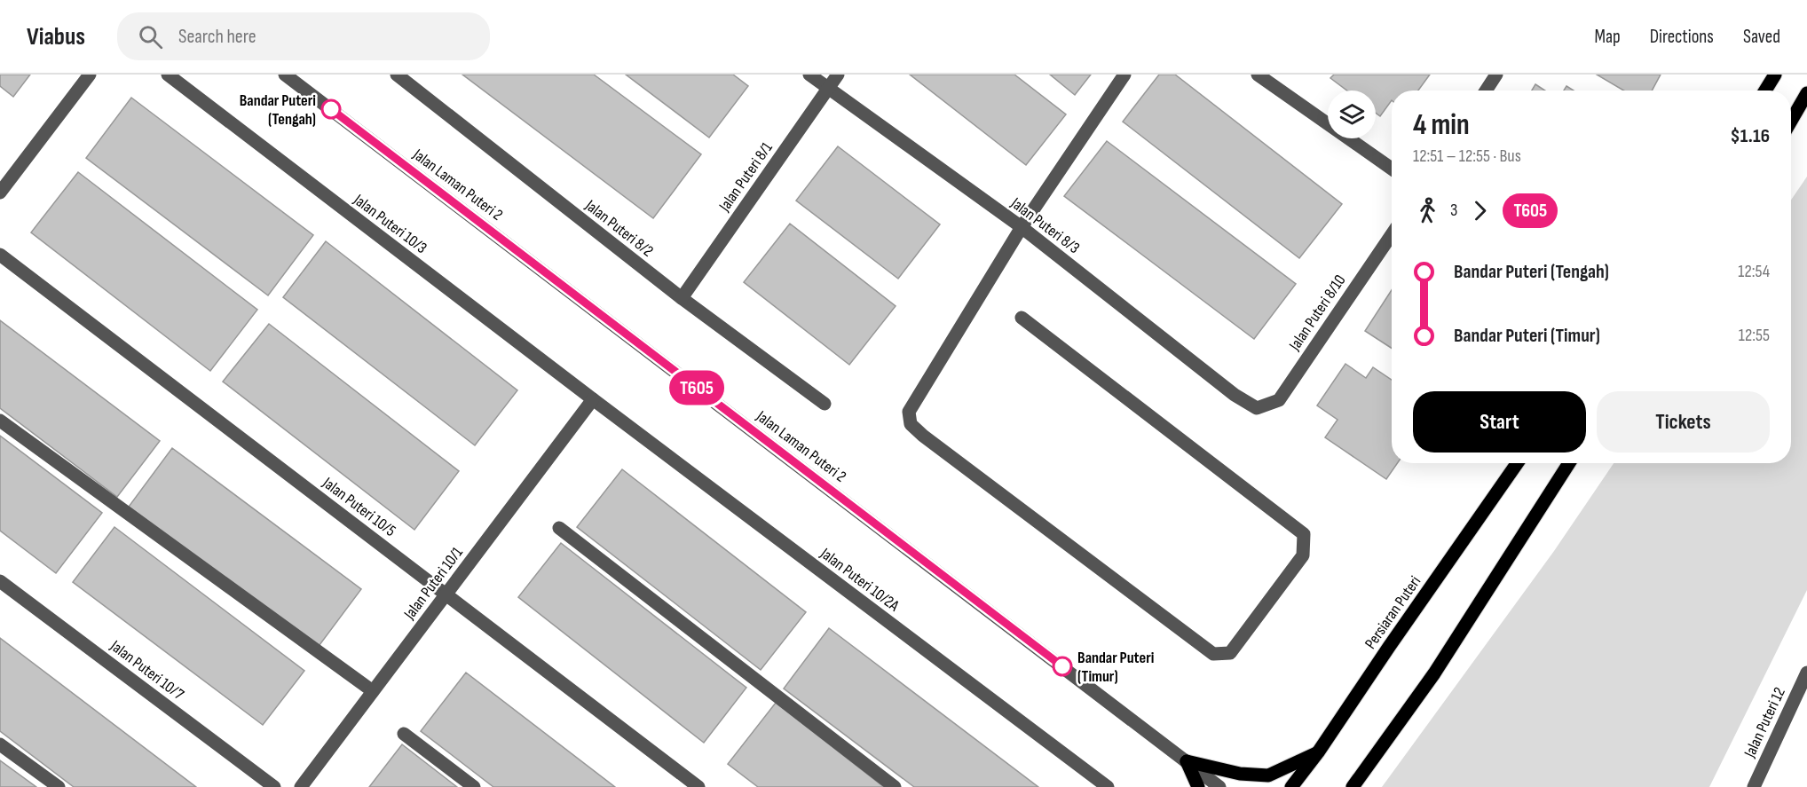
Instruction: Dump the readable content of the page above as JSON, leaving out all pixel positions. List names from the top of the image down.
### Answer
{
  "streets": {
    "main road": ["Persiaran Puteri"],
    "street": [
      "Jalan Puteri 8/1",
      "Jalan Laman Puteri 2",
      "Jalan Puteri 10/3",
      "Jalan Puteri 8/3",
      "Jalan Puteri 8/2",
      "Jalan Puteri 8/10",
      "Jalan Puteri 10/5",
      "Jalan Puteri 10/2A",
      "Jalan Puteri 10/1",
      "Jalan Puteri 10/7",
      "Jalan Puteri 12"
    ]
  },
  "crossings": [
    ["Jalan Puteri 8/1", "Jalan Puteri 8/3"],
    ["Jalan Puteri 8/1", "Jalan Puteri 8/2"],
    ["Jalan Puteri 10/3", "Jalan Puteri 10/2A"],
    ["Jalan Puteri 10/3", "Jalan Puteri 10/1"],
    ["Jalan Puteri 8/3", "Jalan Puteri 8/10"],
    ["Jalan Puteri 10/5", "Jalan Puteri 10/1"],
    ["Jalan Puteri 10/2A", "Jalan Puteri 10/1"]
  ],
  "places": ["Bandar Puteri (Tengah)", "Bandar Puteri (Timur)"],
  "lines": ["bus line T605"],
  "page": {
    "header": "Viabus",
    "search": "Search here",
    "nav": ["Map", "Directions", "Saved"],
    "on_map": "T605",
    "heading": ["4 min", "12:51 – 12:55 · Bus", "$1.16"],
    "legs": ["3", "T605"],
    "list": [
      {
        "name": "Bandar Puteri (Tengah)",
        "value": "12:54"
      },
      {
        "name": "Bandar Puteri (Timur)",
        "value": "12:55"
      }
    ],
    "buttons": ["Start", "Tickets"]
  }
}
